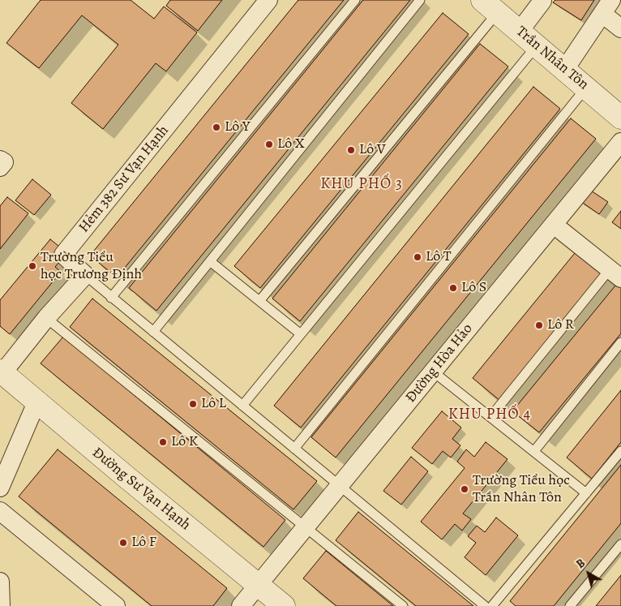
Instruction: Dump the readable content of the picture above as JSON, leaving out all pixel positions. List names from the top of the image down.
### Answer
{
  "streets": {
    "street": [
      "Trần Nhân Tôn",
      "Hẻm 382 Sư Vạn Hạnh",
      "Đường Hòa Hảo",
      "Đường Sư Vạn Hạnh"
    ]
  },
  "crossings": [
    ["Đường Hòa Hảo", "Đường Sư Vạn Hạnh"]
  ],
  "districts": ["KHU PHỐ 3", "KHU PHỐ 4"],
  "places": [
    "Lô Y",
    "Lô X",
    "Lô V",
    "Lô T",
    "Trường Tiểu học Trương Định",
    "Lô S",
    "Lô R",
    "Lô L",
    "Lô K",
    "Trường Tiểu học Trần Nhân Tôn",
    "Lô F"
  ],
  "north": "top left"
}
